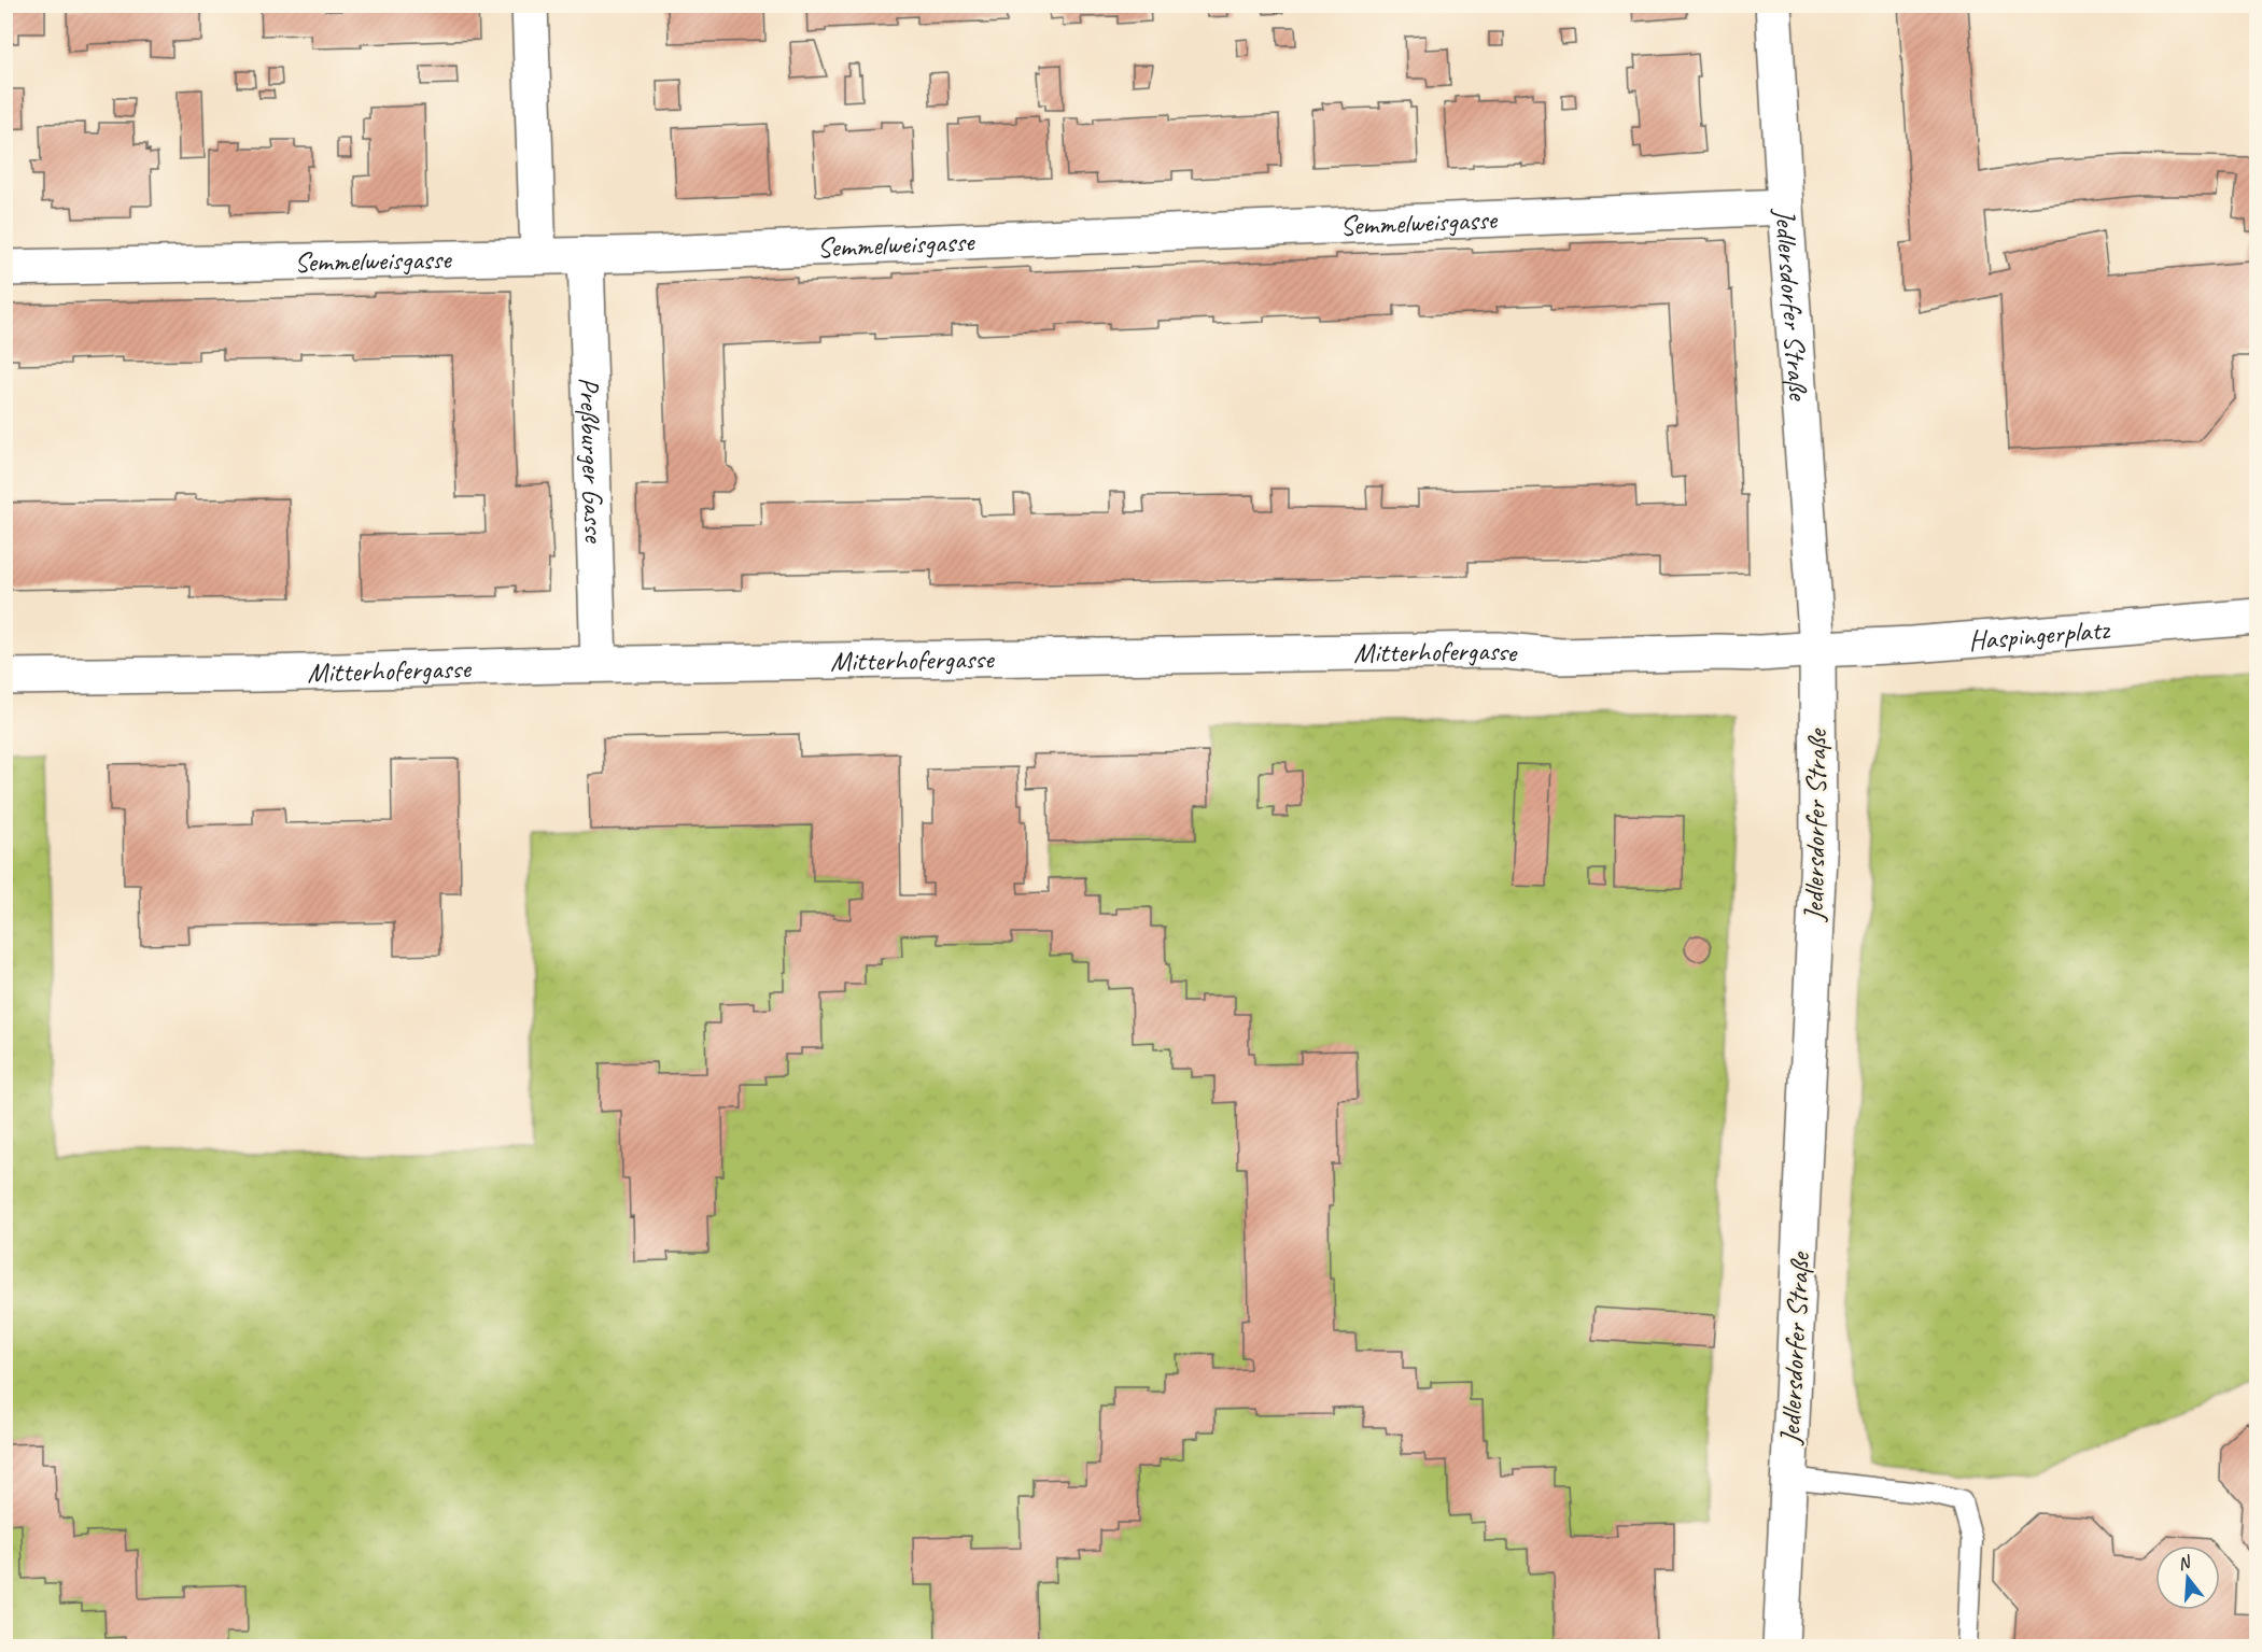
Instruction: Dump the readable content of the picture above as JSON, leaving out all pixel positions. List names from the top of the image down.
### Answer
{
  "streets": {
    "street": [
      "Semmelweisgasse",
      "Jedlersdorfer Straße",
      "Preßburger Gasse",
      "Haspingerplatz",
      "Mitterhofergasse"
    ]
  },
  "crossings": [
    ["Semmelweisgasse", "Jedlersdorfer Straße"],
    ["Semmelweisgasse", "Preßburger Gasse"],
    ["Jedlersdorfer Straße", "Haspingerplatz"],
    ["Jedlersdorfer Straße", "Mitterhofergasse"],
    ["Preßburger Gasse", "Mitterhofergasse"],
    ["Haspingerplatz", "Mitterhofergasse"]
  ],
  "north": "top"
}
